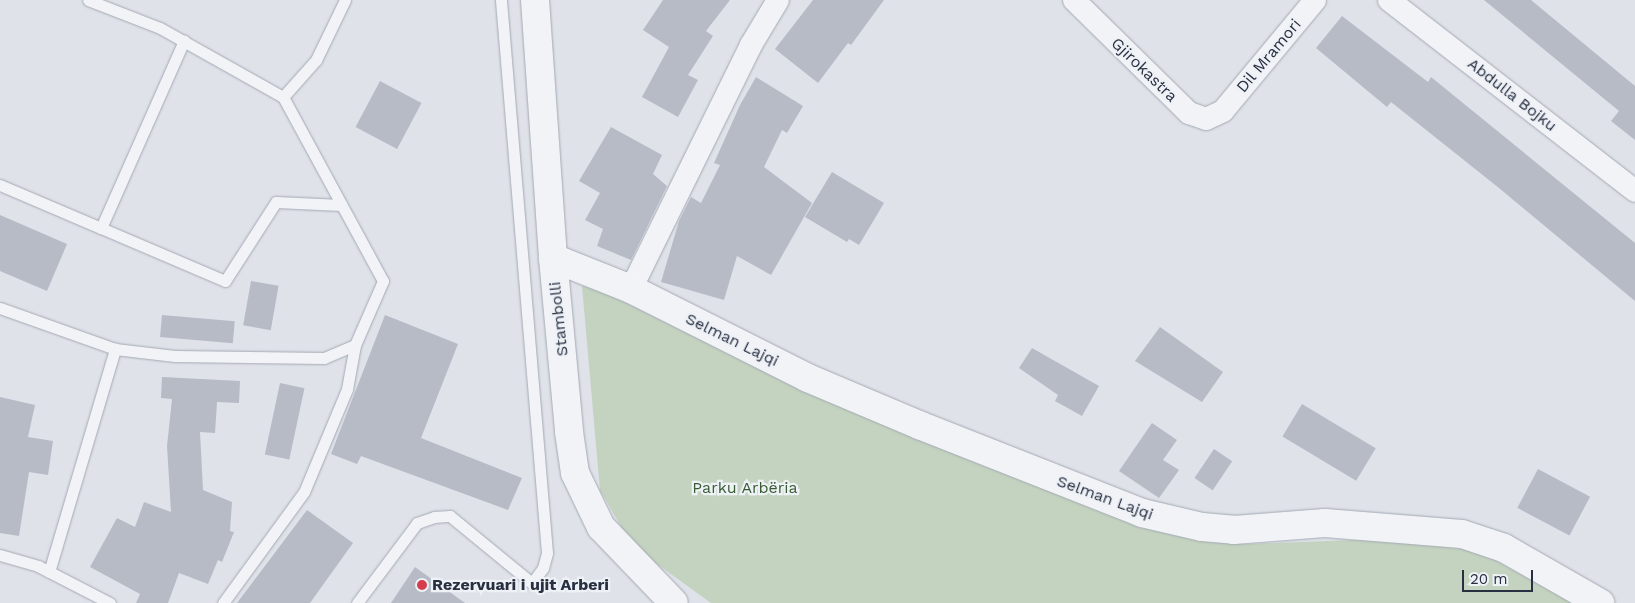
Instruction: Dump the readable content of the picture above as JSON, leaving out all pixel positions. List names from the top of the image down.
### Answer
{
  "streets": {
    "street": [
      "Dil Mramori",
      "Gjirokastra",
      "Abdulla Bojku",
      "Stambolli",
      "Selman Lajqi"
    ]
  },
  "crossings": [
    ["Dil Mramori", "Gjirokastra"],
    ["Stambolli", "Selman Lajqi"]
  ],
  "parks": ["Parku Arbëria"],
  "places": ["Rezervuari i ujit Arberi"],
  "scale_bar": "20 m"
}
